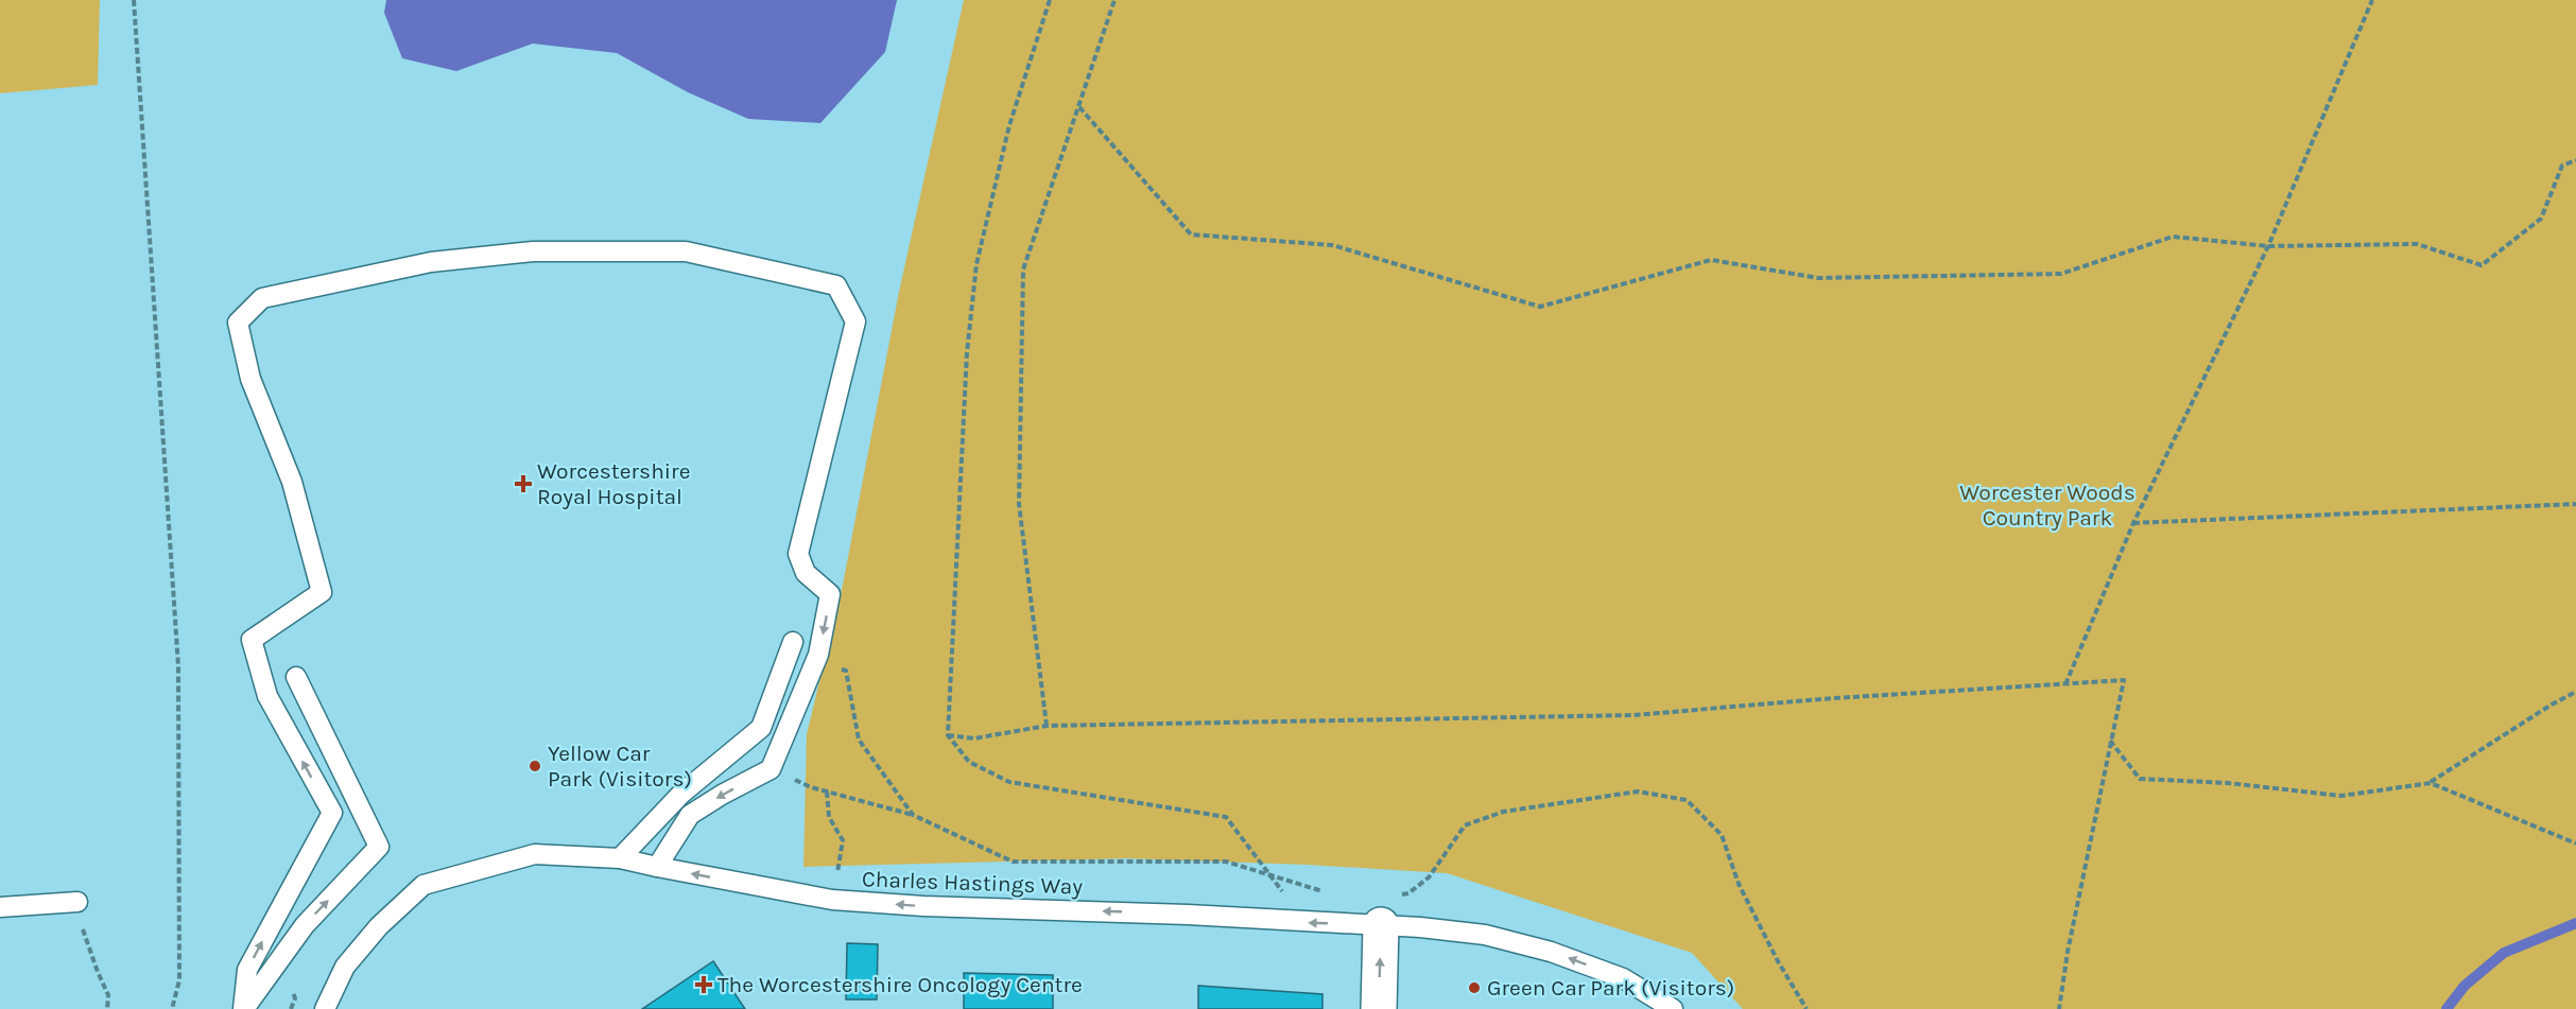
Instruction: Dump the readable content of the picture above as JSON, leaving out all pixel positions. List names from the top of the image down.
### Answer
{
  "streets": {
    "lane": ["Charles Hastings Way"]
  },
  "one_way": ["Charles Hastings Way"],
  "parks": ["Worcester Woods Country Park"],
  "places": {
    "health": ["Worcestershire Royal Hospital", "The Worcestershire Oncology Centre"],
    "other": ["Yellow Car Park (Visitors)", "Green Car Park (Visitors)"]
  }
}
